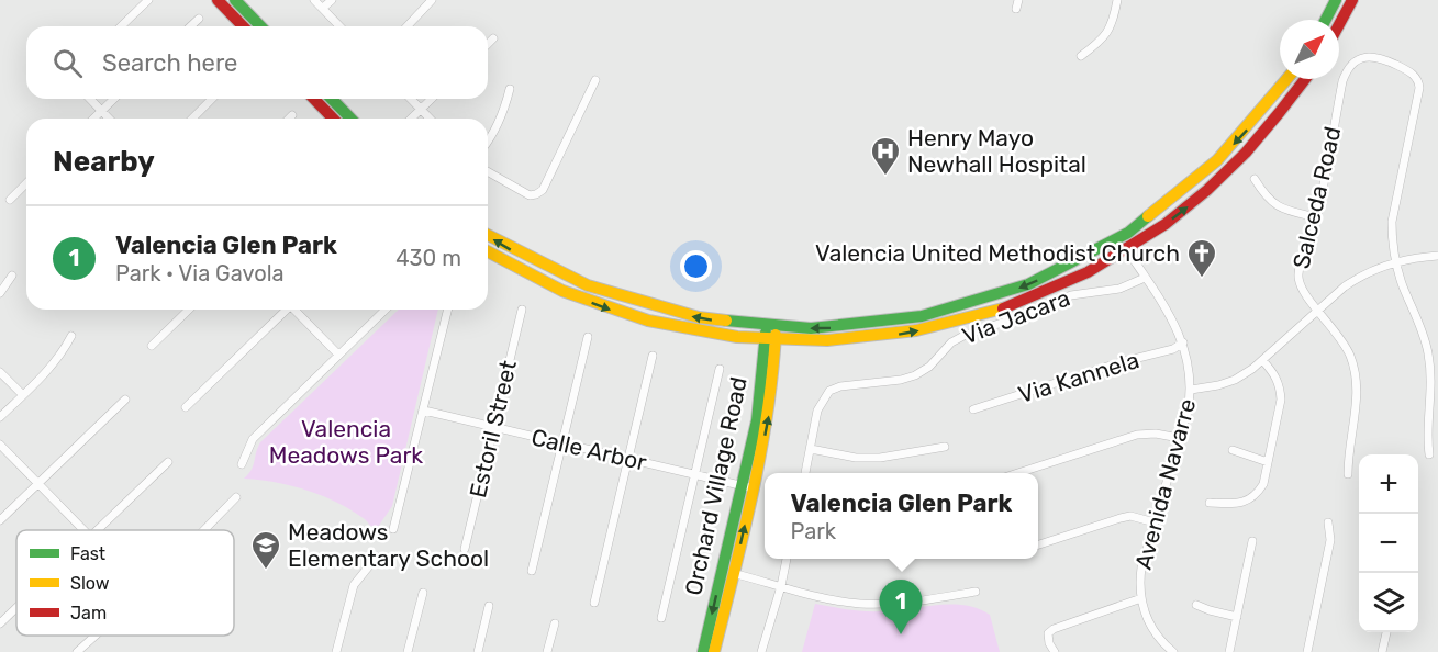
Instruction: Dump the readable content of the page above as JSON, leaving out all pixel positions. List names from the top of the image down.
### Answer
{
  "streets": {
    "main road": ["Orchard Village Road"],
    "street": [
      "Salceda Road",
      "Via Jacara",
      "Via Kannela",
      "Estoril Street",
      "Calle Arbor",
      "Avenida Navarre"
    ]
  },
  "crossings": [
    ["Via Jacara", "Avenida Navarre"],
    ["Via Kannela", "Avenida Navarre"],
    ["Estoril Street", "Calle Arbor"],
    ["Calle Arbor", "Orchard Village Road"]
  ],
  "parks": ["Valencia Meadows Park"],
  "places": {
    "hospital": ["Henry Mayo Newhall Hospital"],
    "church": ["Valencia United Methodist Church"],
    "school or university": ["Meadows Elementary School"]
  },
  "legend": ["Fast", "Slow", "Jam"],
  "north": "top right",
  "page": {
    "search": "Search here",
    "heading": "Nearby",
    "list": [
      {
        "mark": "1",
        "name": "Valencia Glen Park",
        "note": "Park · Via Gavola",
        "value": "430 m"
      }
    ],
    "map_buttons": ["+", "−"],
    "popup": ["Valencia Glen Park", "Park"],
    "pins": "1"
  }
}
